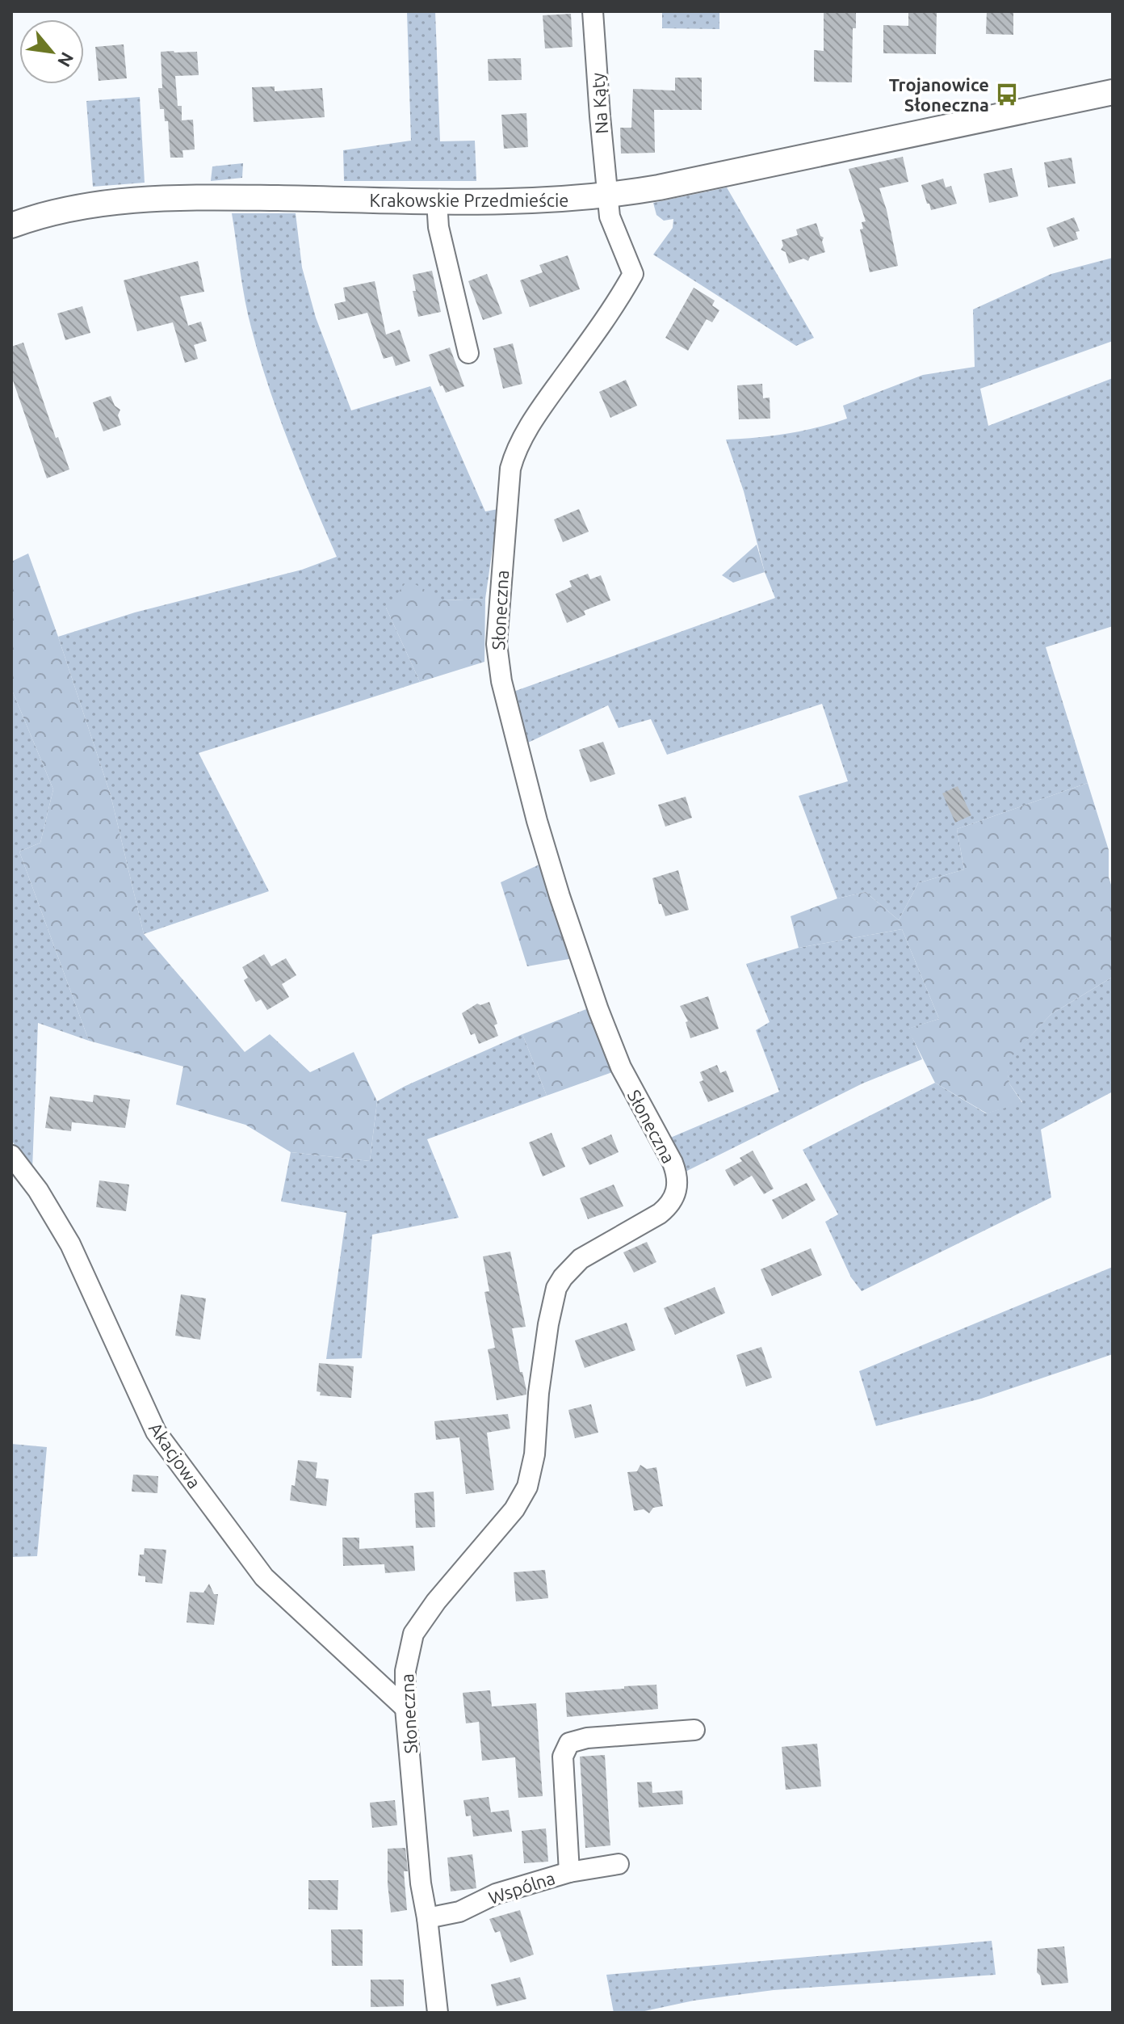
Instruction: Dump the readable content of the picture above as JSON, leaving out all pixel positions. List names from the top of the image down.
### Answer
{
  "streets": {
    "main road": ["Krakowskie Przedmieście"],
    "street": [
      "Na Kąty",
      "Słoneczna",
      "Akacjowa",
      "Wspólna"
    ]
  },
  "crossings": [
    ["Na Kąty", "Krakowskie Przedmieście"],
    ["Na Kąty", "Słoneczna"],
    ["Krakowskie Przedmieście", "Słoneczna"],
    ["Słoneczna", "Akacjowa"],
    ["Słoneczna", "Wspólna"]
  ],
  "places": {
    "bus stop": ["Trojanowice Słoneczna"]
  },
  "north": "bottom right"
}
